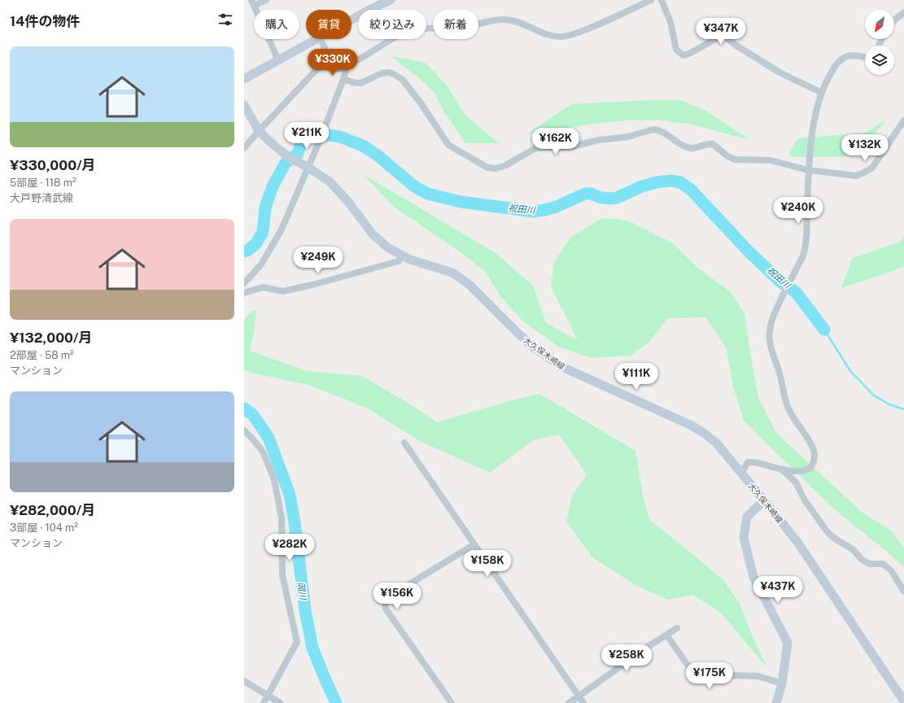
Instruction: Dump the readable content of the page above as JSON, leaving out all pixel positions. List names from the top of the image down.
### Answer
{
  "streets": {
    "main road": ["大久保木崎線"]
  },
  "water": ["祝田川", "岡川"],
  "north": "bottom left",
  "page": {
    "heading": "14件の物件",
    "chip": [
      "購入",
      "賃貸",
      "絞り込み",
      "新着"
    ],
    "price": [
      "¥347K",
      "¥330K",
      "¥211K",
      "¥162K",
      "¥132K",
      "¥240K",
      "¥249K",
      "¥111K",
      "¥282K",
      "¥158K",
      "¥437K",
      "¥156K",
      "¥258K",
      "¥175K"
    ],
    "list": [
      {
        "name": "¥330,000/月",
        "note": "5部屋 · 118 m² · 大戸野清武線"
      },
      {
        "name": "¥132,000/月",
        "note": "2部屋 · 58 m² · マンション"
      },
      {
        "name": "¥282,000/月",
        "note": "3部屋 · 104 m² · マンション"
      }
    ]
  }
}
